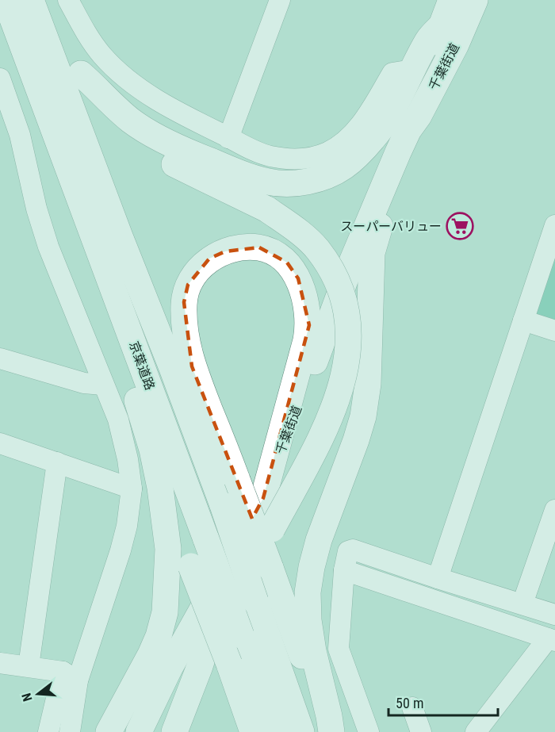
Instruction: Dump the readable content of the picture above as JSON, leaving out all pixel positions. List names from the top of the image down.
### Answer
{
  "streets": {
    "highway": ["千葉街道", "京葉道路"]
  },
  "places": {
    "supermarket": ["スーパーバリュー"]
  },
  "scale_bar": "50 m",
  "north": "left"
}
